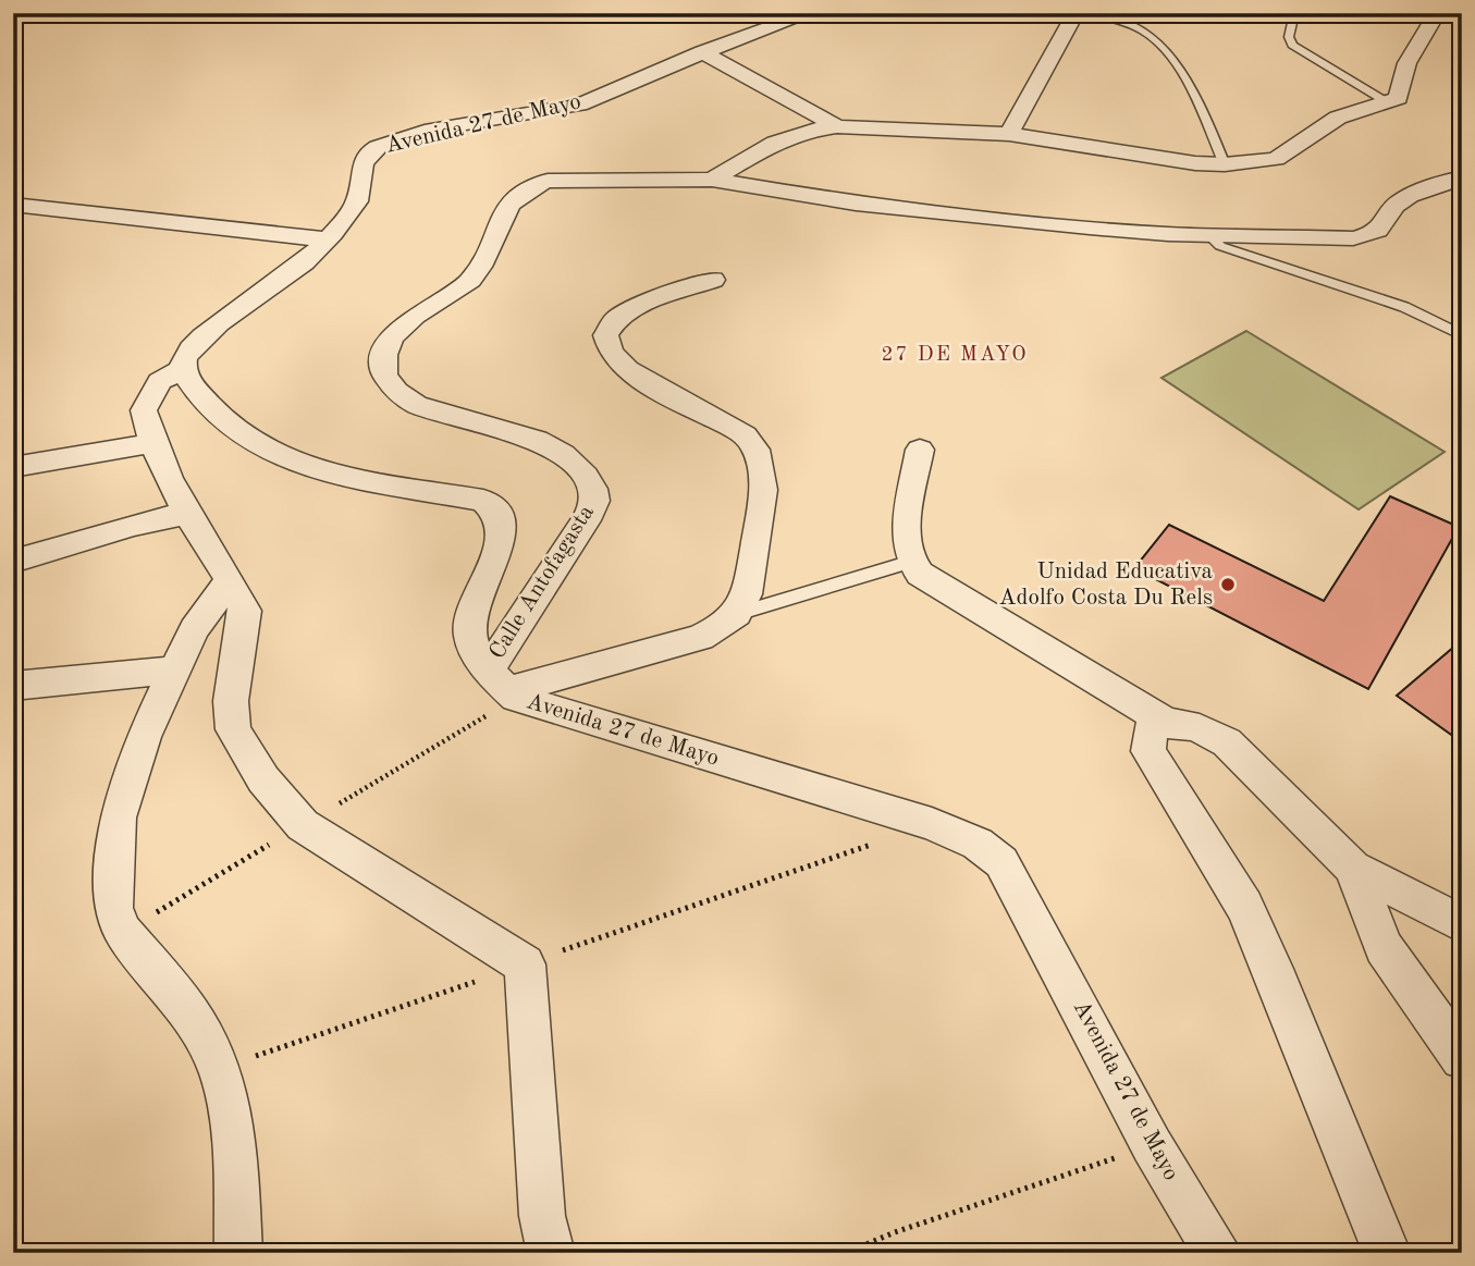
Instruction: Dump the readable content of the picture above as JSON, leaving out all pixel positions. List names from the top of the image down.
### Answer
{
  "streets": {
    "street": ["Avenida 27 de Mayo", "Calle Antofagasta"]
  },
  "crossings": [
    ["Avenida 27 de Mayo", "Calle Antofagasta"]
  ],
  "districts": ["27 DE MAYO"],
  "places": ["Unidad Educativa Adolfo Costa Du Rels"]
}
